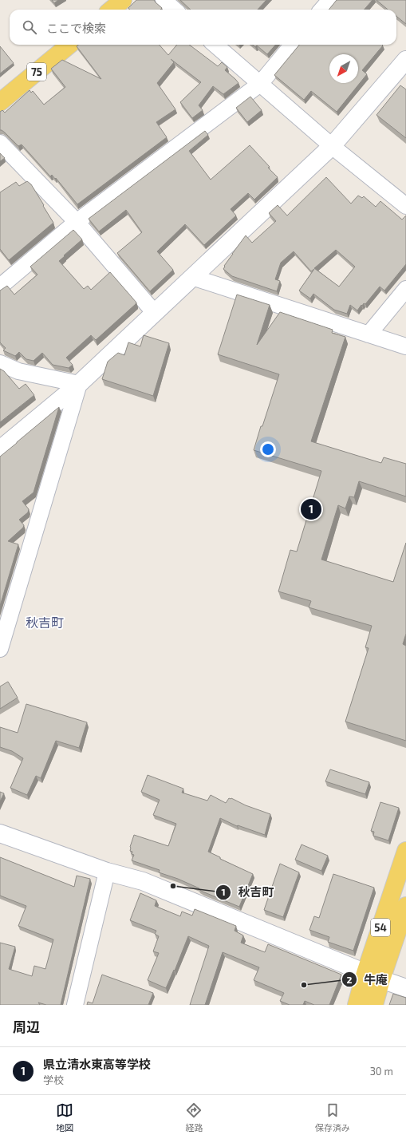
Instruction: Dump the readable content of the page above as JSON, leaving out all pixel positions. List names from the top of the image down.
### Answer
{
  "streets": {
    "main road": ["75", "54"]
  },
  "districts": ["秋吉町"],
  "places": ["秋吉町", "牛庵"],
  "north": "bottom left",
  "page": {
    "search": "ここで検索",
    "pins": "1",
    "heading": "周辺",
    "list": [
      {
        "mark": "1",
        "name": "県立清水東高等学校",
        "note": "学校",
        "value": "30 m"
      }
    ],
    "nav": ["地図", "経路", "保存済み"]
  }
}
